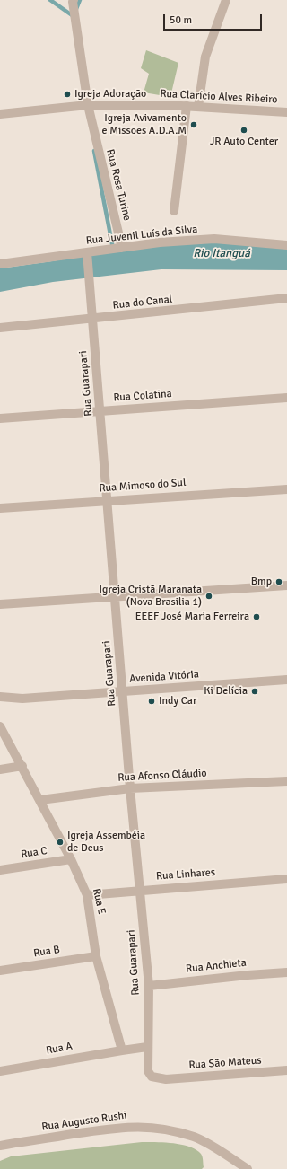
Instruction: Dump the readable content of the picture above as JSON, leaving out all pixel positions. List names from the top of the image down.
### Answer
{
  "streets": {
    "street": [
      "Rua Clarício Alves Ribeiro",
      "Rua Rosa Turine",
      "Rua Juvenil Luís da Silva",
      "Rua do Canal",
      "Rua Guarapari",
      "Rua Colatina",
      "Rua Mimoso do Sul",
      "Avenida Vitória",
      "Rua Afonso Cláudio",
      "Rua C",
      "Rua Linhares",
      "Rua E",
      "Rua B",
      "Rua Anchieta",
      "Rua A",
      "Rua São Mateus",
      "Rua Augusto Rushi"
    ]
  },
  "crossings": [
    ["Rua Clarício Alves Ribeiro", "Rua Rosa Turine"],
    ["Rua Rosa Turine", "Rua Juvenil Luís da Silva"],
    ["Rua Juvenil Luís da Silva", "Rua Guarapari"],
    ["Rua do Canal", "Rua Guarapari"],
    ["Rua Guarapari", "Rua Colatina"],
    ["Rua Guarapari", "Rua Mimoso do Sul"],
    ["Rua Guarapari", "Avenida Vitória"],
    ["Rua Guarapari", "Rua Afonso Cláudio"],
    ["Rua Guarapari", "Rua Linhares"],
    ["Rua Guarapari", "Rua Anchieta"],
    ["Rua Guarapari", "Rua São Mateus"],
    ["Rua Afonso Cláudio", "Rua E"],
    ["Rua C", "Rua E"],
    ["Rua Linhares", "Rua E"],
    ["Rua E", "Rua B"],
    ["Rua E", "Rua A"]
  ],
  "water": ["Rio Itanguá"],
  "places": [
    "Igreja Adoração",
    "Igreja Avivamento e Missões A.D.A.M",
    "JR Auto Center",
    "Bmp",
    "Igreja Cristã Maranata (Nova Brasilia 1)",
    "EEEF José Maria Ferreira",
    "Ki Delícia",
    "Indy Car",
    "Igreja Assembéia de Deus"
  ],
  "scale_bar": "50 m"
}
